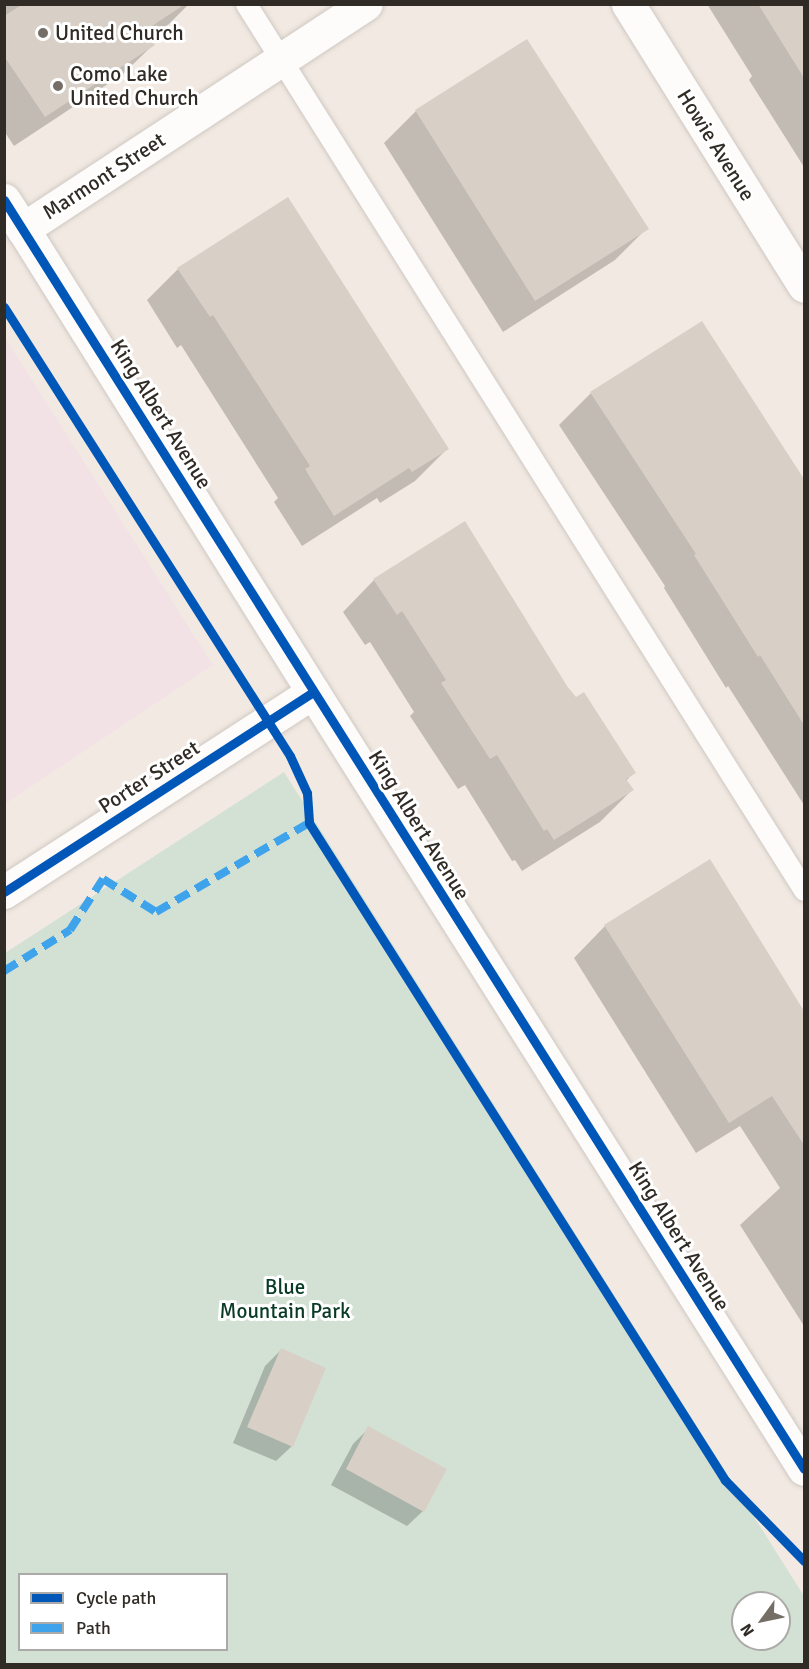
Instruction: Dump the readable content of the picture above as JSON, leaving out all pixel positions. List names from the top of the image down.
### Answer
{
  "streets": {
    "street": [
      "Howie Avenue",
      "Marmont Street",
      "King Albert Avenue",
      "Porter Street"
    ]
  },
  "crossings": [
    ["Marmont Street", "King Albert Avenue"],
    ["King Albert Avenue", "Porter Street"]
  ],
  "parks": ["Blue Mountain Park"],
  "places": ["United Church", "Como Lake United Church"],
  "legend": ["Cycle path", "Path"],
  "north": "bottom left"
}
